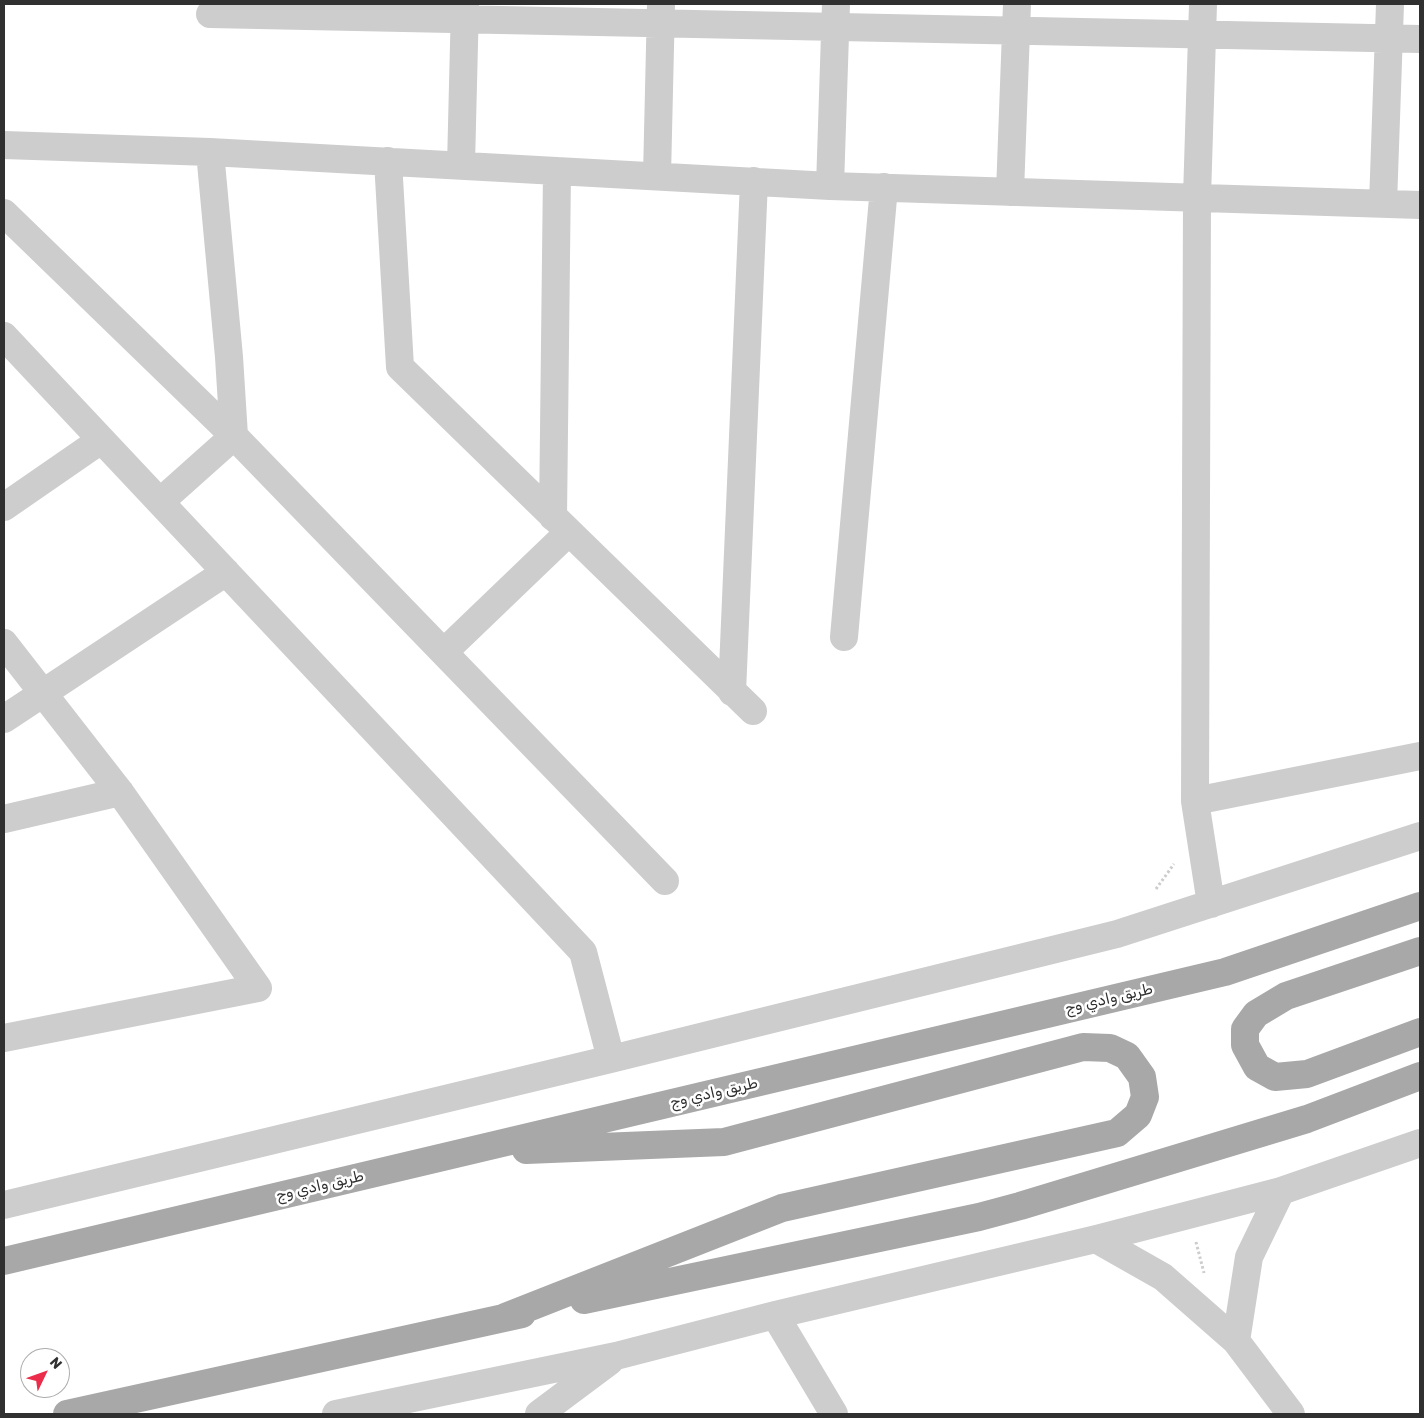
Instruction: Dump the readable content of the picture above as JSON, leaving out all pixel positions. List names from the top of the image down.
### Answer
{
  "streets": {
    "main road": ["طريق وادي وج"]
  },
  "north": "top right"
}
